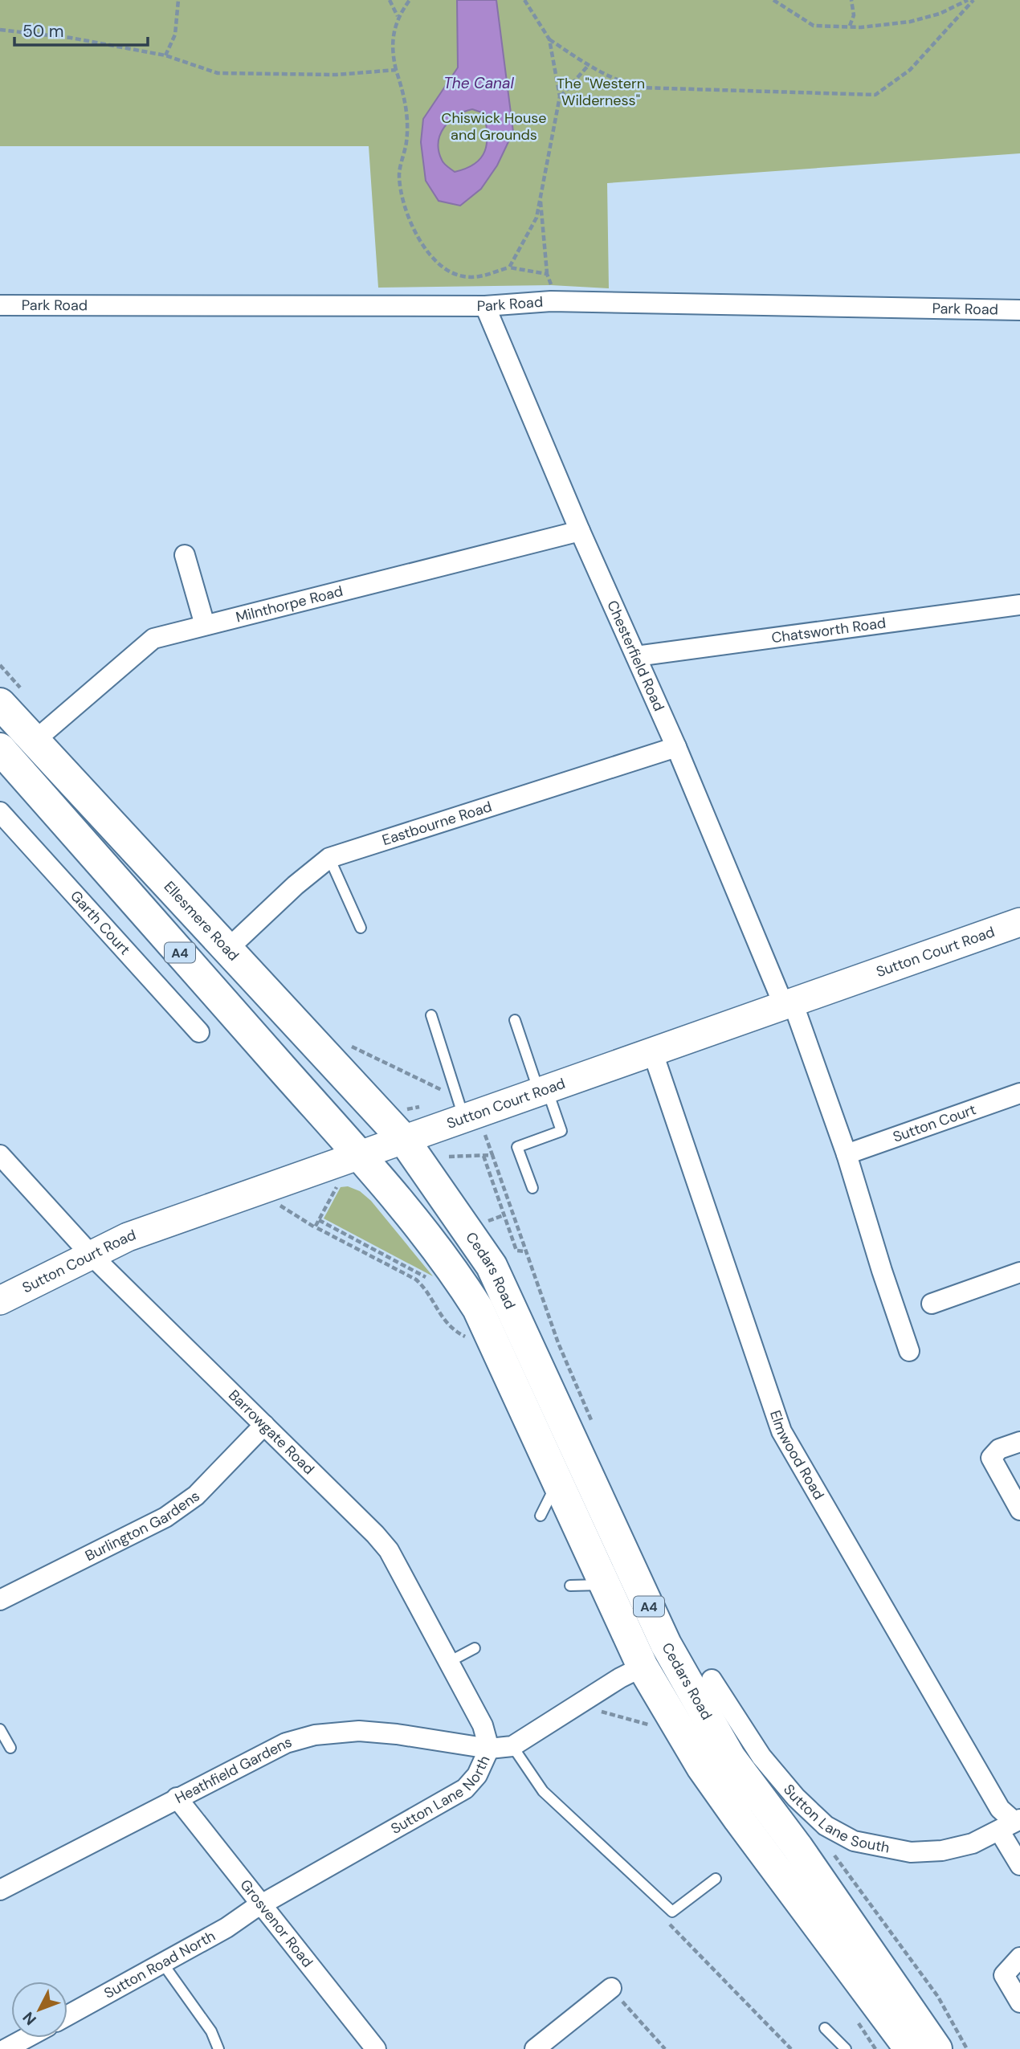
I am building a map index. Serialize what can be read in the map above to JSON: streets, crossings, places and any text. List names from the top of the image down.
{
  "streets": {
    "highway": ["Ellesmere Road", "A4", "Cedars Road"],
    "street": [
      "Park Road",
      "Milnthorpe Road",
      "Chatsworth Road",
      "Chesterfield Road",
      "Eastbourne Road",
      "Garth Court",
      "Sutton Court Road",
      "Sutton Court",
      "Barrowgate Road",
      "Elmwood Road",
      "Burlington Gardens",
      "Heathfield Gardens",
      "Sutton Lane North",
      "Sutton Lane South",
      "Grosvenor Road",
      "Sutton Road North"
    ]
  },
  "crossings": [
    ["Park Road", "Chesterfield Road"],
    ["Milnthorpe Road", "Chesterfield Road"],
    ["Milnthorpe Road", "Ellesmere Road"],
    ["Chatsworth Road", "Chesterfield Road"],
    ["Chesterfield Road", "Eastbourne Road"],
    ["Chesterfield Road", "Sutton Court Road"],
    ["Chesterfield Road", "Sutton Court"],
    ["Eastbourne Road", "Ellesmere Road"],
    ["Ellesmere Road", "Sutton Court Road"],
    ["Ellesmere Road", "Cedars Road"],
    ["Sutton Court Road", "A4"],
    ["Sutton Court Road", "Cedars Road"],
    ["Sutton Court Road", "Barrowgate Road"],
    ["Sutton Court Road", "Elmwood Road"],
    ["A4", "Cedars Road"],
    ["Cedars Road", "Sutton Lane North"],
    ["Barrowgate Road", "Burlington Gardens"],
    ["Barrowgate Road", "Heathfield Gardens"],
    ["Barrowgate Road", "Sutton Lane North"],
    ["Elmwood Road", "Sutton Lane South"],
    ["Heathfield Gardens", "Sutton Lane North"],
    ["Heathfield Gardens", "Grosvenor Road"],
    ["Sutton Lane North", "Grosvenor Road"],
    ["Sutton Lane North", "Sutton Road North"],
    ["Grosvenor Road", "Sutton Road North"]
  ],
  "water": ["The Canal"],
  "parks": ["The \"Western Wilderness\"", "Chiswick House and Grounds"],
  "scale_bar": "50 m",
  "north": "bottom left"
}
